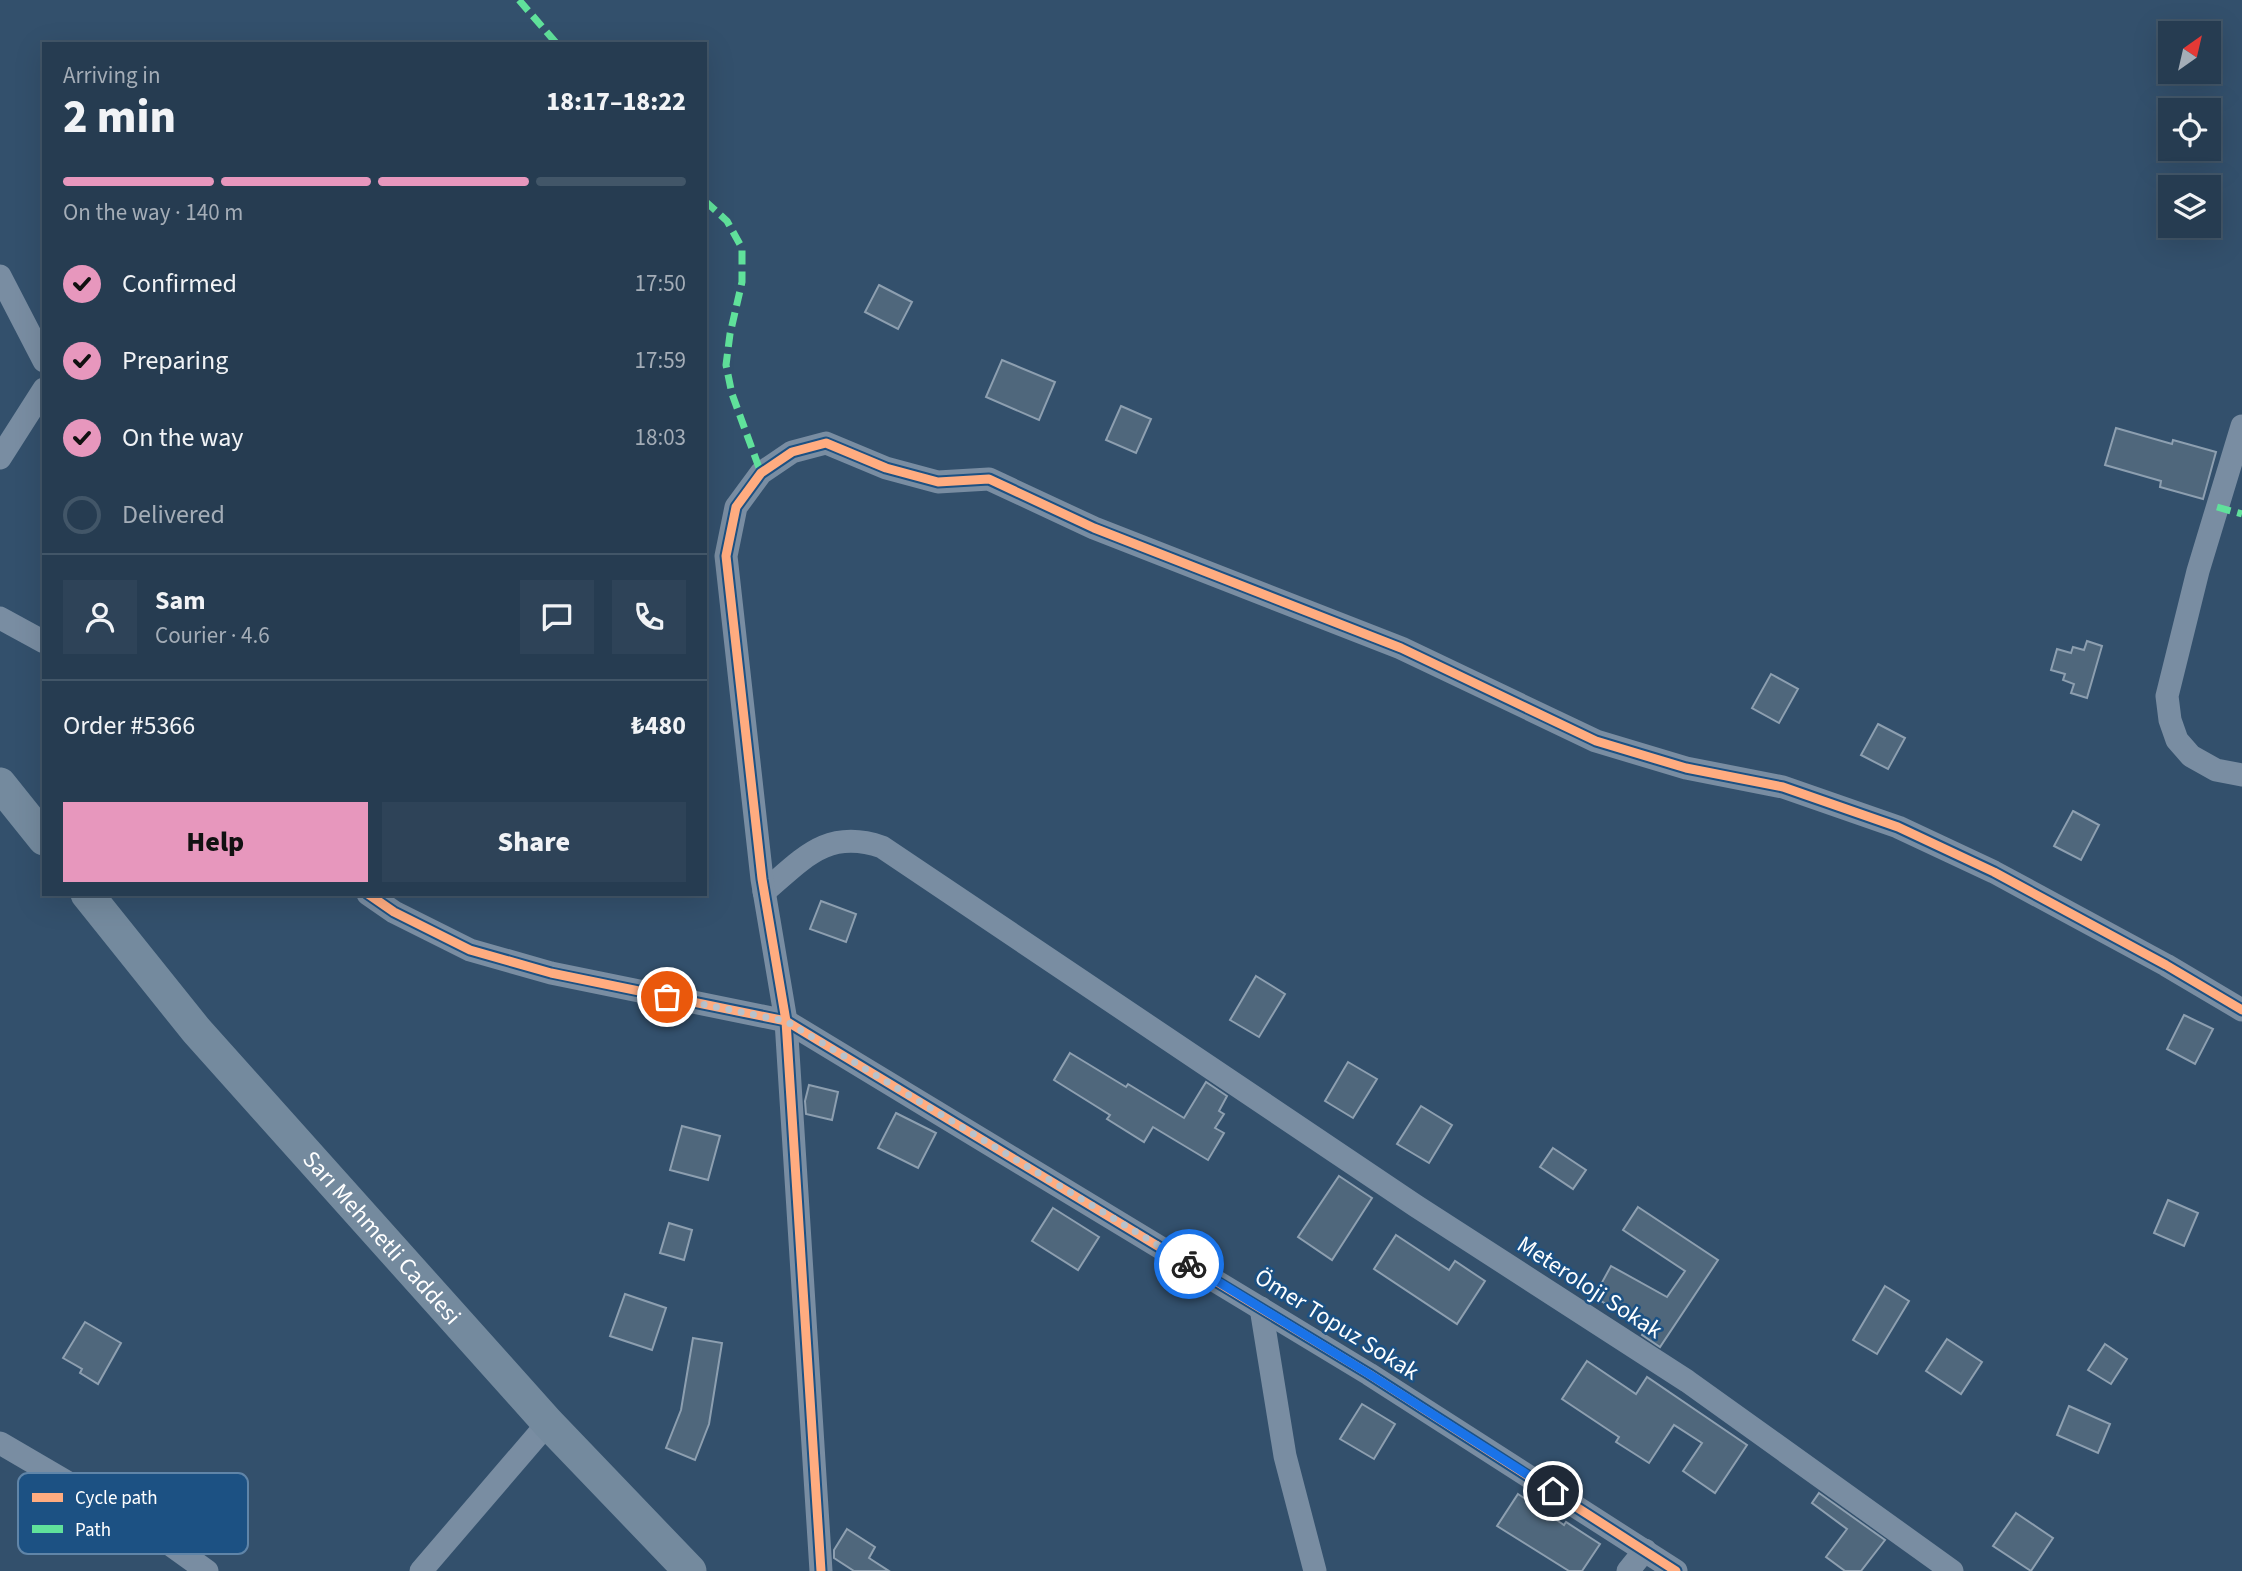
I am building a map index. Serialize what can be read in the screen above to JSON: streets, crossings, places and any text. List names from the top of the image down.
{
  "streets": {
    "street": ["Sarı Mehmetli Caddesi", "Meteroloji Sokak", "Ömer Topuz Sokak"]
  },
  "legend": ["Cycle path", "Path"],
  "north": "top right",
  "page": {
    "heading": ["2 min", "Arriving in", "18:17–18:22"],
    "panel": [
      "Sam",
      "Courier · 4.6",
      "Order #5366",
      "₺480"
    ],
    "bar": "On the way · 140 m",
    "list": [
      ["Confirmed", "17:50"],
      ["Preparing", "17:59"],
      ["On the way", "18:03"],
      "Delivered"
    ],
    "buttons": ["Help", "Share"]
  }
}
